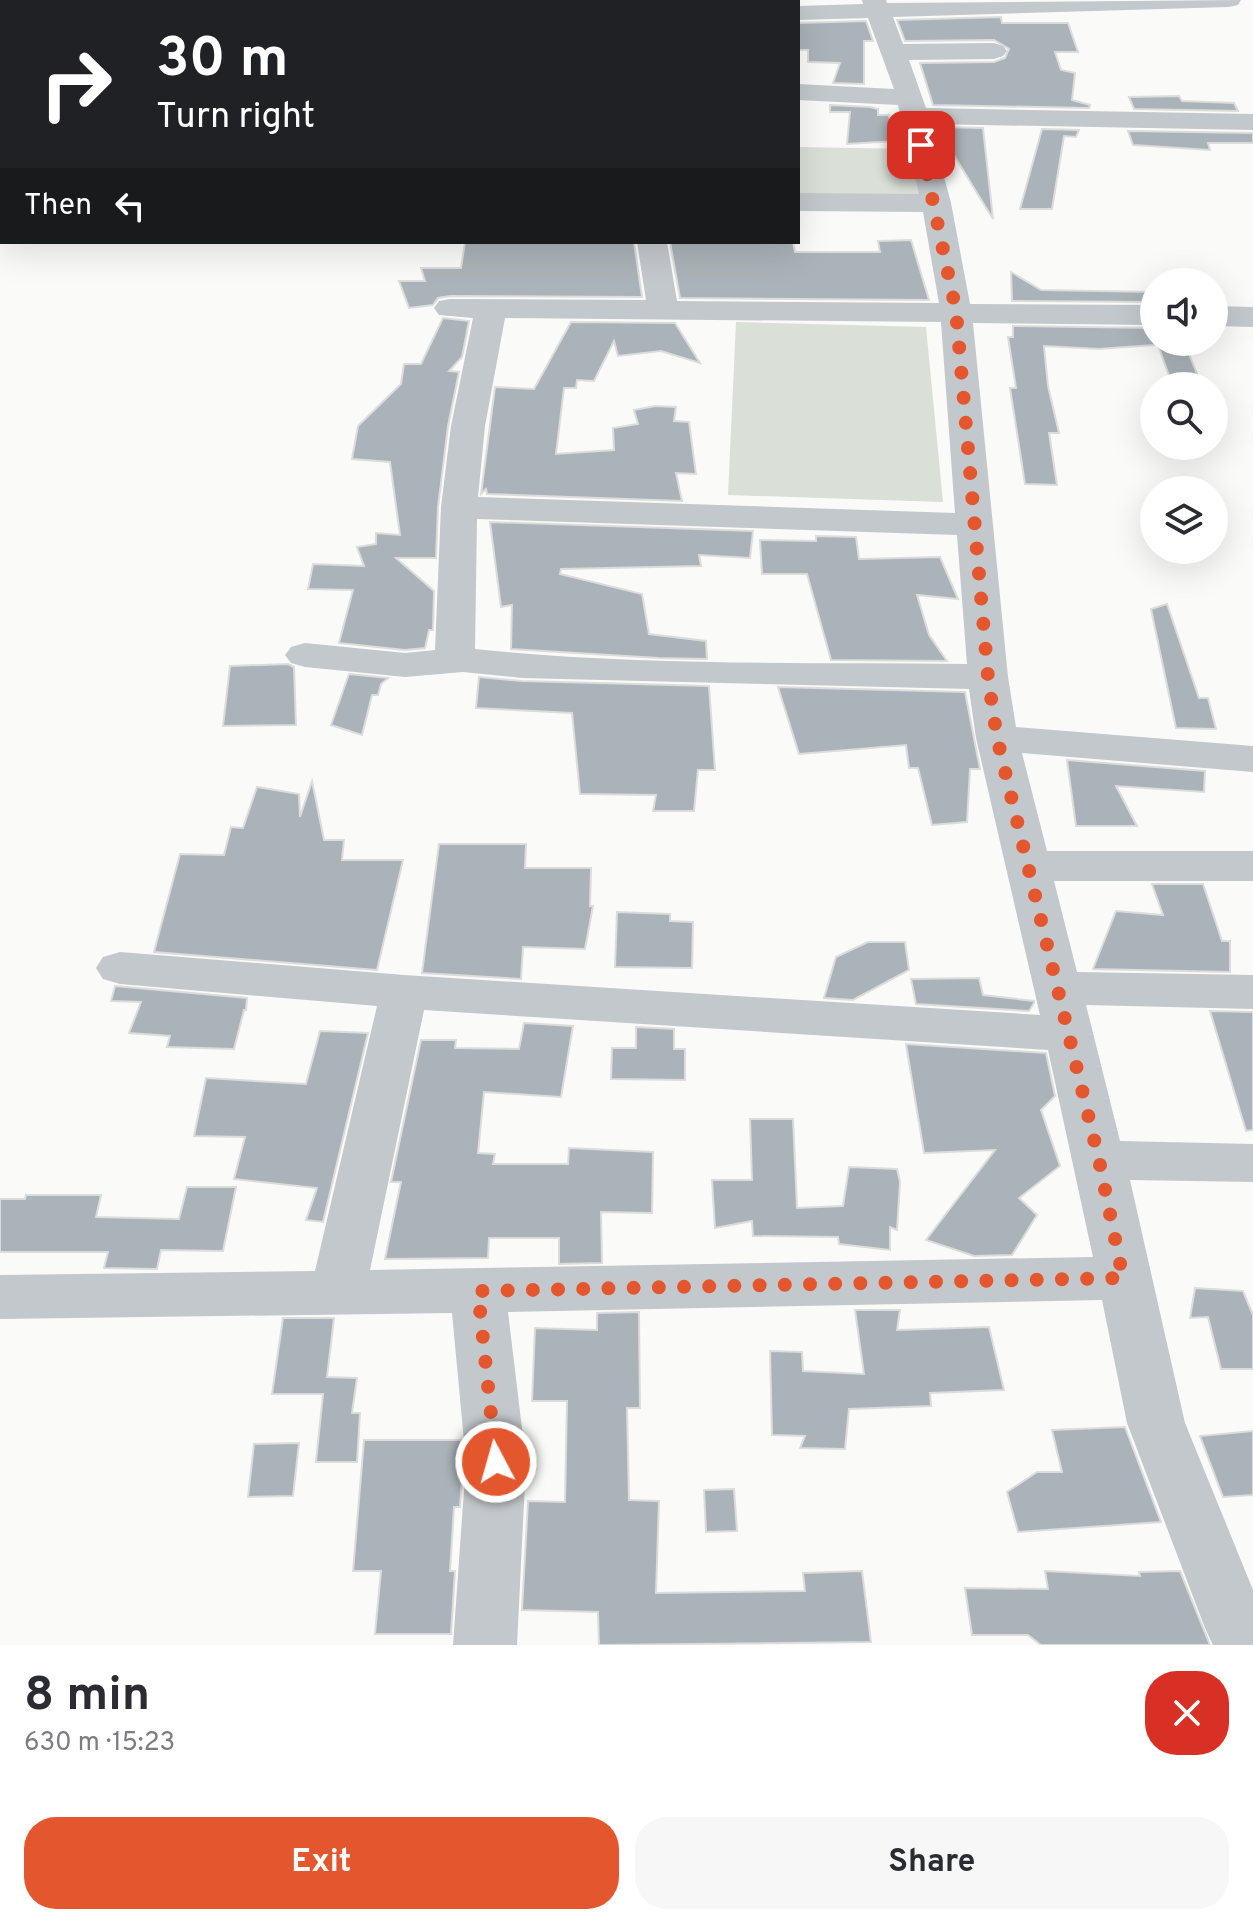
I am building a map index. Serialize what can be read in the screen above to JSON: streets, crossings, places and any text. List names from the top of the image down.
{
  "page": {
    "turn": ["30 m", "Turn right"],
    "then": "Then",
    "heading": ["8 min", "630 m · 15:23"],
    "buttons": ["Exit", "Share"]
  }
}
